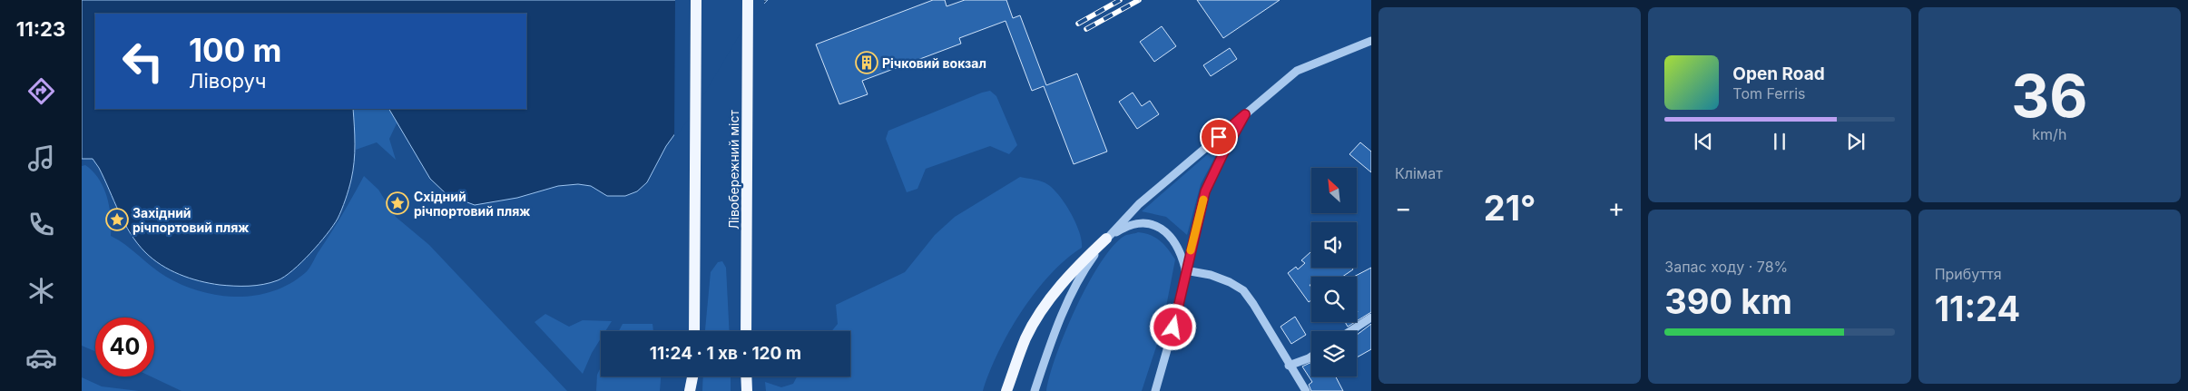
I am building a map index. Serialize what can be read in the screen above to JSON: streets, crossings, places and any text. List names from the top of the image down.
{
  "streets": {
    "main road": ["Лівобережний міст"]
  },
  "places": {
    "building": ["Річковий вокзал"],
    "place": ["Східний річпортовий пляж", "Західний річпортовий пляж"]
  },
  "north": "top left",
  "page": {
    "tabs": "11:23",
    "tile": [
      "Клімат",
      ["36", "km/h"],
      ["Запас ходу · 78%", "390 km"],
      ["Прибуття", "11:24"]
    ],
    "turn": ["100 m", "Ліворуч"],
    "song": ["Open Road", "Tom Ferris"],
    "heat": ["−", "21°", "+"],
    "limit": "40",
    "trip": "11:24 · 1 хв · 120 m"
  }
}
